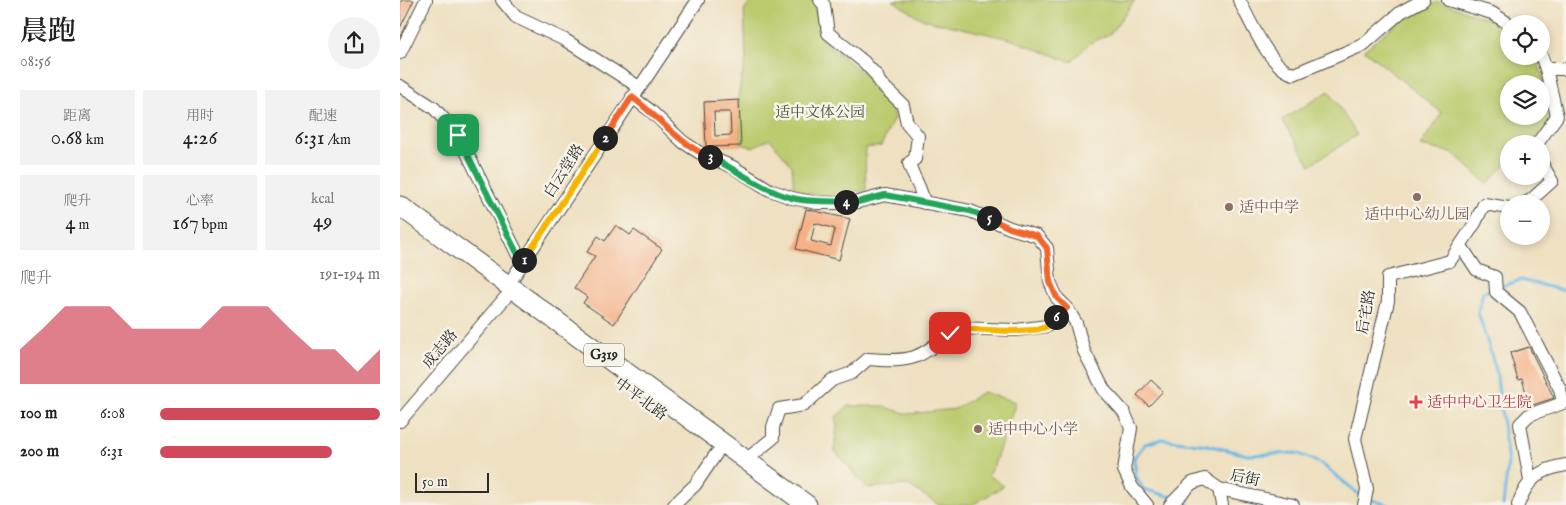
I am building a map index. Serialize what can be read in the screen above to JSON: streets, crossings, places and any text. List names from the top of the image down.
{
  "streets": {
    "highway": ["G319", "中平北路"],
    "street": [
      "白云堂路",
      "后宅路",
      "成志路",
      "后街"
    ]
  },
  "crossings": [
    ["白云堂路", "成志路"],
    ["白云堂路", "G319"],
    ["白云堂路", "中平北路"],
    ["成志路", "G319"],
    ["成志路", "中平北路"],
    ["G319", "中平北路"]
  ],
  "parks": ["适中文体公园"],
  "places": {
    "other": ["适中中心幼儿园", "适中中学", "适中中心小学"],
    "health": ["适中中心卫生院"]
  },
  "scale_bar": "50 m",
  "page": {
    "heading": ["晨跑", "08:56"],
    "map_buttons": ["+", "−"],
    "stats": [
      ["距离", "0.68 km"],
      ["用时", "4:26"],
      ["配速", "6:31 /km"],
      ["爬升", "4 m"],
      ["心率", "167 bpm"],
      ["kcal", "49"]
    ],
    "pins": [
      "2",
      "3",
      "4",
      "5",
      "1",
      "6"
    ],
    "chart": ["爬升", "191–194 m"],
    "list": [
      {
        "name": "100 m",
        "note": "6:08"
      },
      {
        "name": "200 m",
        "note": "6:31"
      }
    ],
    "scale": "50 m"
  }
}
